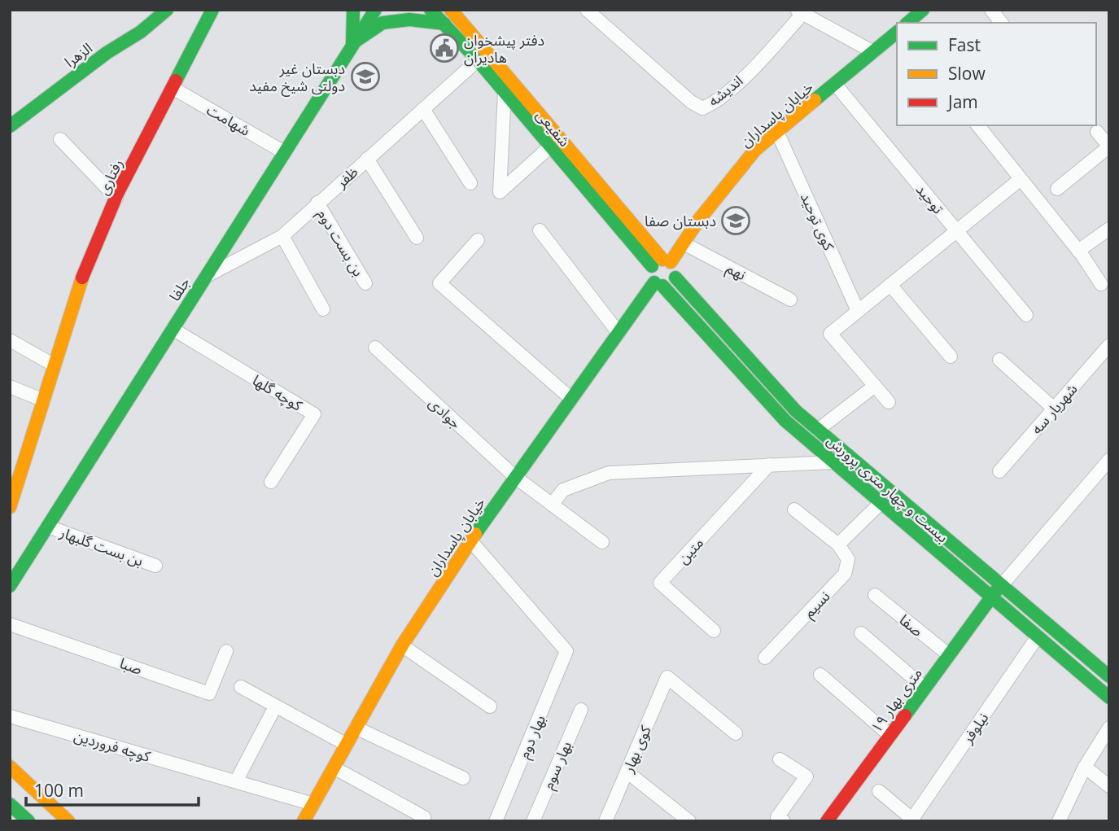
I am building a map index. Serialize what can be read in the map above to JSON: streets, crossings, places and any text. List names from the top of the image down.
{
  "streets": {
    "street": [
      "الزهرا",
      "اندیشه",
      "خیابان پاسداران",
      "شهامت",
      "شفیعی",
      "رفتاری",
      "ظفر",
      "توحید",
      "کوی توحید",
      "بن بست دوم",
      "نهم",
      "جلفا",
      "کوچه گلها",
      "شهریار سه",
      "جوادی",
      "بیست و چهار متری پرورش",
      "بن بست گلبهار",
      "متین",
      "نسیم",
      "صفا",
      "صبا",
      "۱۹ متری بهار",
      "نیلوفر",
      "بهار دوم",
      "کوچه فروردین",
      "کوی بهار",
      "بهار سوم"
    ]
  },
  "crossings": [
    ["خیابان پاسداران", "شفیعی"],
    ["خیابان پاسداران", "توحید"],
    ["خیابان پاسداران", "کوی توحید"],
    ["خیابان پاسداران", "نهم"],
    ["خیابان پاسداران", "جوادی"],
    ["خیابان پاسداران", "بیست و چهار متری پرورش"],
    ["خیابان پاسداران", "بهار دوم"],
    ["خیابان پاسداران", "کوچه فروردین"],
    ["شهامت", "رفتاری"],
    ["شهامت", "جلفا"],
    ["شفیعی", "ظفر"],
    ["شفیعی", "بیست و چهار متری پرورش"],
    ["ظفر", "بن بست دوم"],
    ["ظفر", "جلفا"],
    ["جلفا", "کوچه گلها"],
    ["جلفا", "بن بست گلبهار"],
    ["بیست و چهار متری پرورش", "۱۹ متری بهار"],
    ["بیست و چهار متری پرورش", "نیلوفر"],
    ["صفا", "۱۹ متری بهار"]
  ],
  "places": {
    "public building": ["دفتر پیشخوان هادیران"],
    "school or university": ["دبستان غیر دولتی شیخ مفید", "دبستان صفا"]
  },
  "legend": ["Fast", "Slow", "Jam"],
  "scale_bar": "100 m"
}
